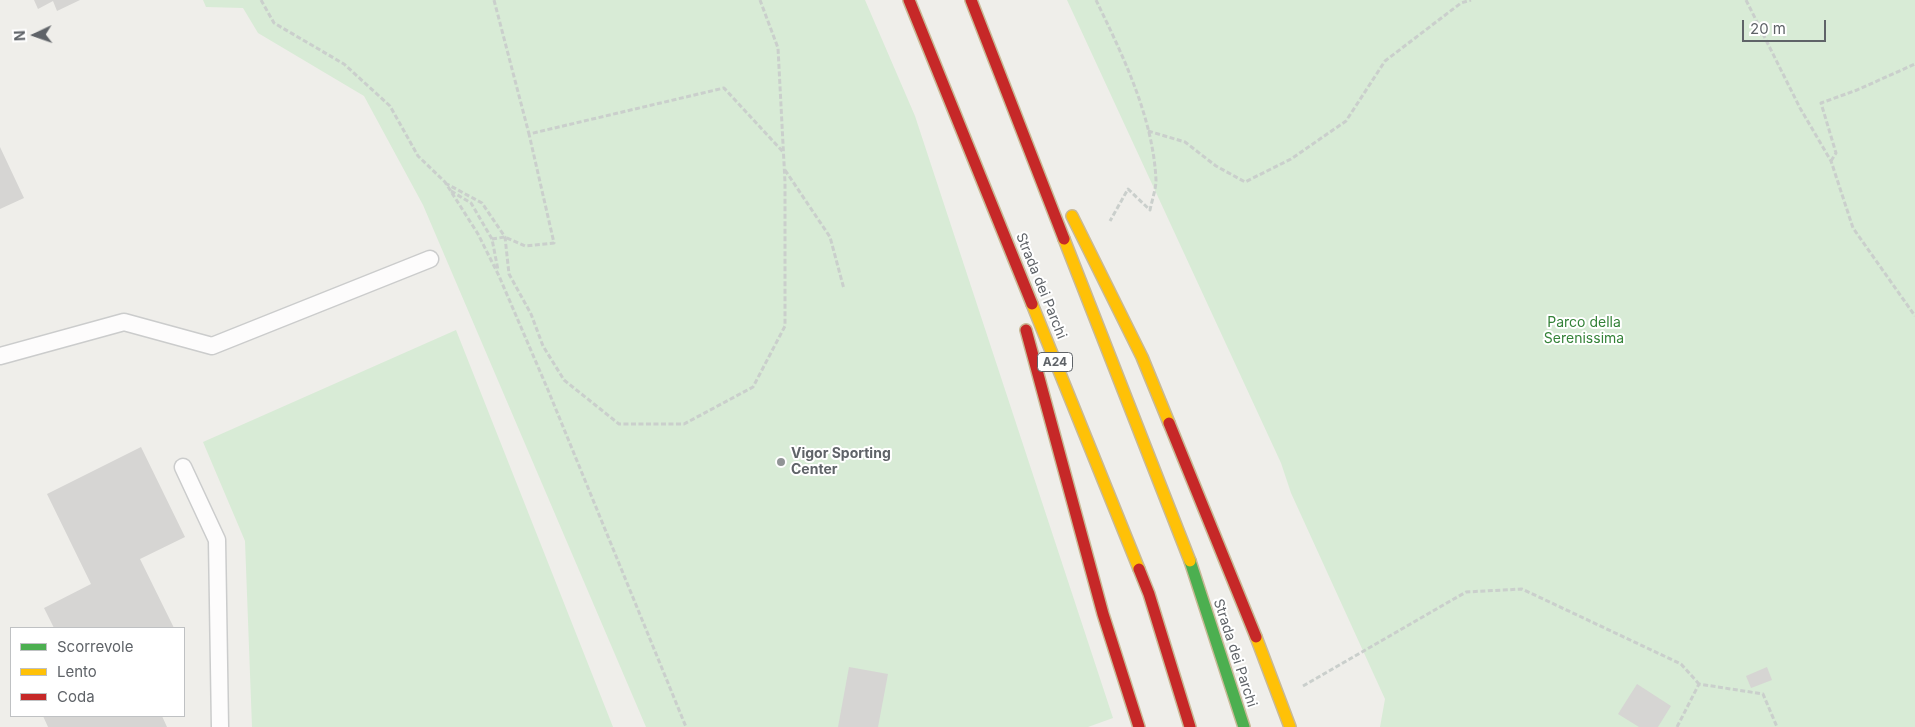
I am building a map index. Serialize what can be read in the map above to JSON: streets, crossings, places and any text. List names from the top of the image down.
{
  "streets": {
    "highway": ["Strada dei Parchi", "A24"]
  },
  "parks": ["Parco della Serenissima"],
  "places": ["Vigor Sporting Center"],
  "legend": ["Scorrevole", "Lento", "Coda"],
  "scale_bar": "20 m",
  "north": "left"
}
